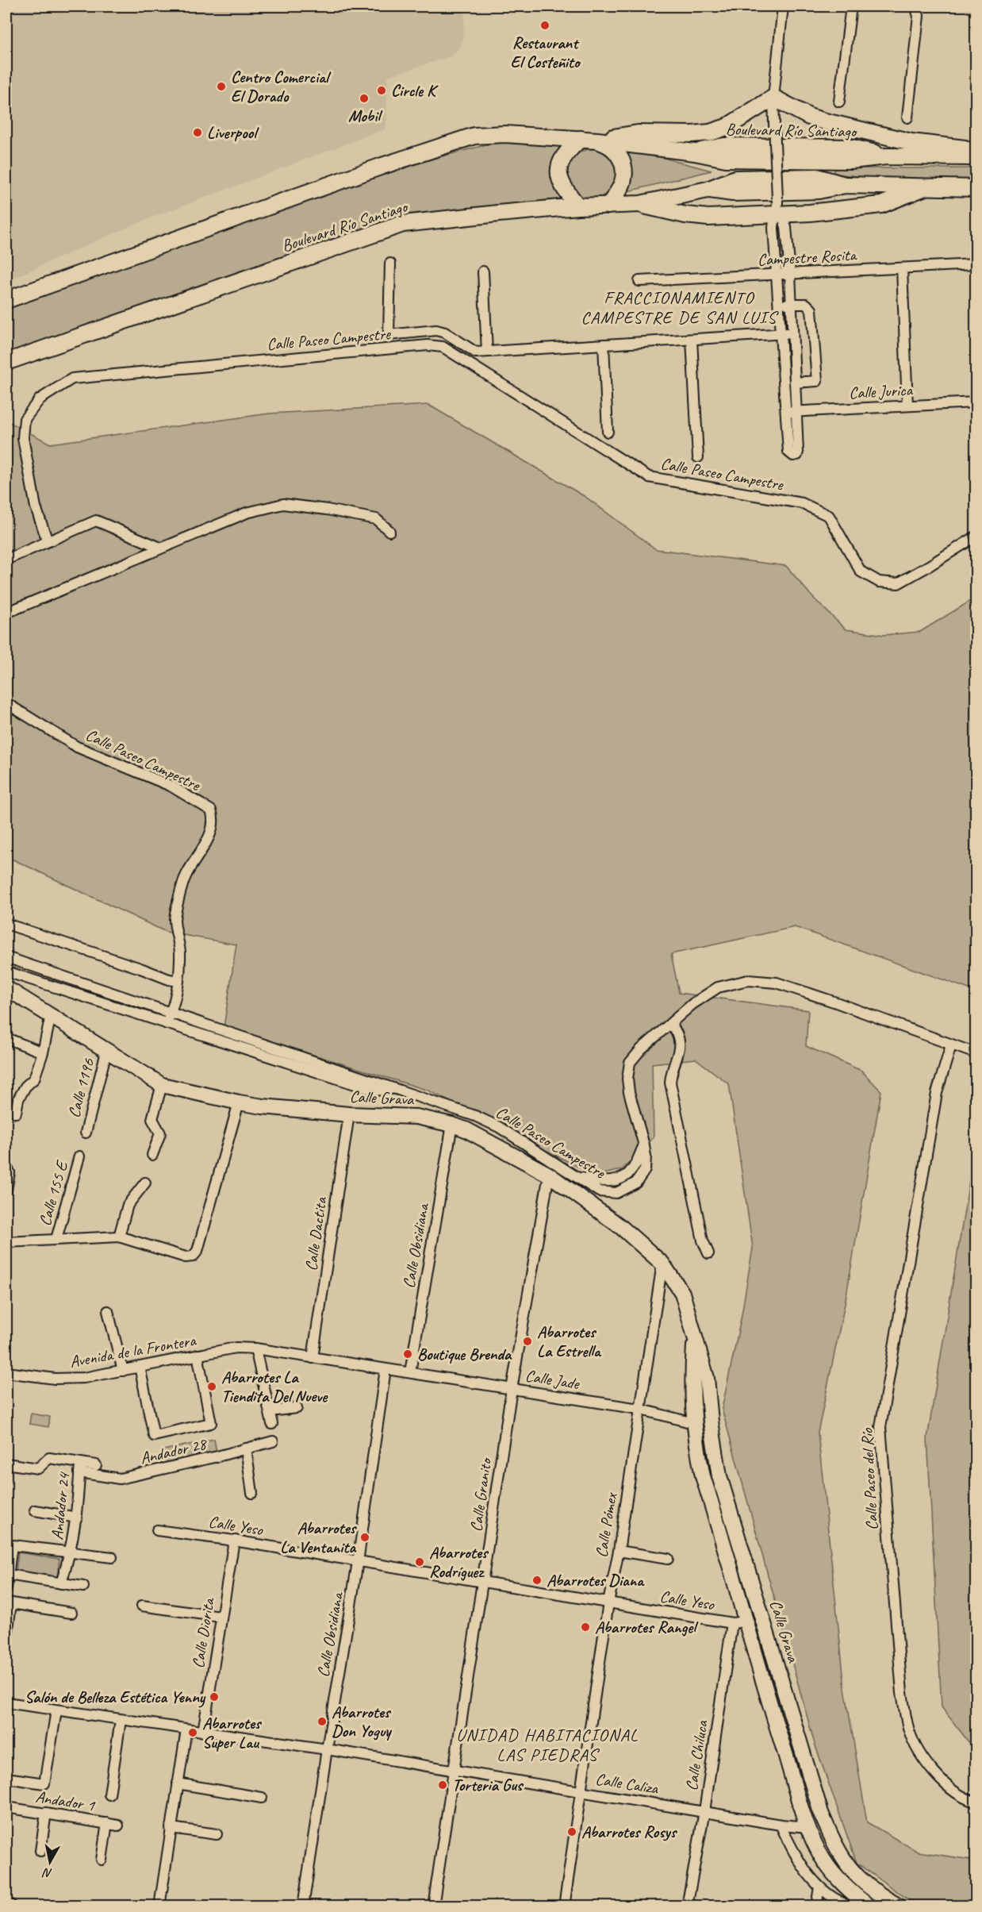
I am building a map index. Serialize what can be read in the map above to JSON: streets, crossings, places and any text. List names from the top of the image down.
{
  "streets": {
    "main road": ["Boulevard Río Santiago", "Calle Grava"],
    "street": [
      "Campestre Rosita",
      "Calle Paseo Campestre",
      "Calle Jurica",
      "Calle 1196",
      "Calle 155 E",
      "Calle Dactita",
      "Calle Obsidiana",
      "Avenida de la Frontera",
      "Calle Jade",
      "Andador 28",
      "Calle Paseo del Río",
      "Calle Granito",
      "Andador 24",
      "Calle Yeso",
      "Calle Pómex",
      "Calle Diorita",
      "Calle Chiluca",
      "Calle Caliza",
      "Andador 1"
    ]
  },
  "crossings": [
    ["Calle Paseo Campestre", "Calle Paseo del Río"],
    ["Calle 1196", "Calle Grava"],
    ["Calle Grava", "Calle Dactita"],
    ["Calle Grava", "Calle Obsidiana"],
    ["Calle Grava", "Calle Jade"],
    ["Calle Grava", "Calle Granito"],
    ["Calle Grava", "Calle Yeso"],
    ["Calle Grava", "Calle Pómex"],
    ["Calle Grava", "Calle Chiluca"],
    ["Calle Grava", "Calle Caliza"],
    ["Calle Dactita", "Calle Jade"],
    ["Calle Obsidiana", "Calle Jade"],
    ["Calle Obsidiana", "Calle Yeso"],
    ["Calle Obsidiana", "Calle Caliza"],
    ["Avenida de la Frontera", "Calle Jade"],
    ["Calle Jade", "Calle Granito"],
    ["Calle Jade", "Calle Pómex"],
    ["Andador 28", "Andador 24"],
    ["Calle Granito", "Calle Yeso"],
    ["Calle Granito", "Calle Caliza"],
    ["Calle Yeso", "Calle Pómex"],
    ["Calle Yeso", "Calle Diorita"],
    ["Calle Yeso", "Calle Chiluca"],
    ["Calle Pómex", "Calle Caliza"],
    ["Calle Diorita", "Calle Caliza"],
    ["Calle Chiluca", "Calle Caliza"]
  ],
  "districts": ["FRACCIONAMIENTO CAMPESTRE DE SAN LUIS", "UNIDAD HABITACIONAL LAS PIEDRAS"],
  "places": [
    "Restaurant El Costeñito",
    "Centro Comercial El Dorado",
    "Circle K",
    "Mobil",
    "Liverpool",
    "Abarrotes La Estrella",
    "Boutique Brenda",
    "Abarrotes La Tiendita Del Nueve",
    "Abarrotes La Ventanita",
    "Abarrotes Rodríguez",
    "Abarrotes Diana",
    "Abarrotes Rangel",
    "Salón de Belleza Estética Yenny",
    "Abarrotes Don Yoguy",
    "Abarrotes Super Lau",
    "Torteria Gus",
    "Abarrotes Rosys"
  ],
  "north": "bottom"
}
